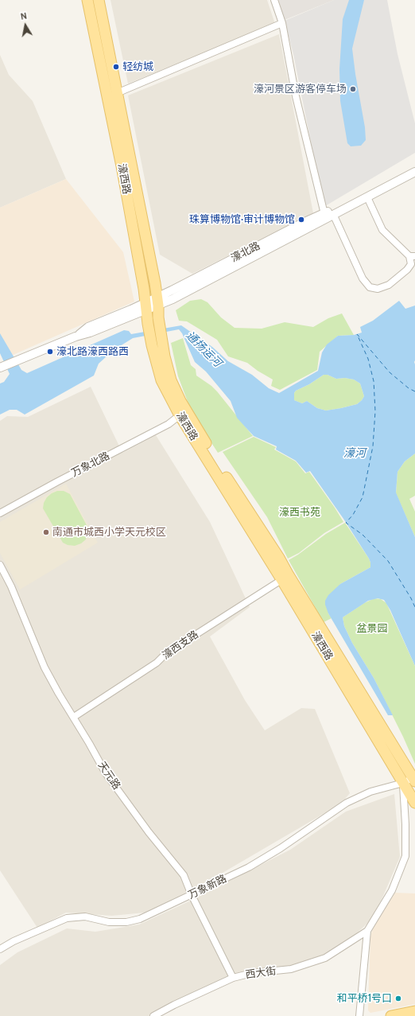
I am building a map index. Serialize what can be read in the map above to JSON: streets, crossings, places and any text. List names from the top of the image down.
{
  "streets": {
    "main road": ["濠西路"],
    "street": [
      "濠北路",
      "万象北路",
      "濠西支路",
      "天元路",
      "万象新路",
      "西大街"
    ]
  },
  "crossings": [
    ["濠西路", "濠北路"],
    ["濠西路", "万象北路"],
    ["濠西路", "濠西支路"],
    ["濠西路", "万象新路"],
    ["濠西支路", "天元路"],
    ["天元路", "万象新路"],
    ["天元路", "西大街"]
  ],
  "water": ["通扬运河", "濠河"],
  "parks": ["濠西书苑", "盆景园"],
  "places": [
    "轻纺城",
    "濠河景区游客停车场",
    "珠算博物馆·审计博物馆",
    "濠北路濠西路西",
    "南通市城西小学天元校区",
    "和平桥1号口"
  ],
  "north": "top"
}
